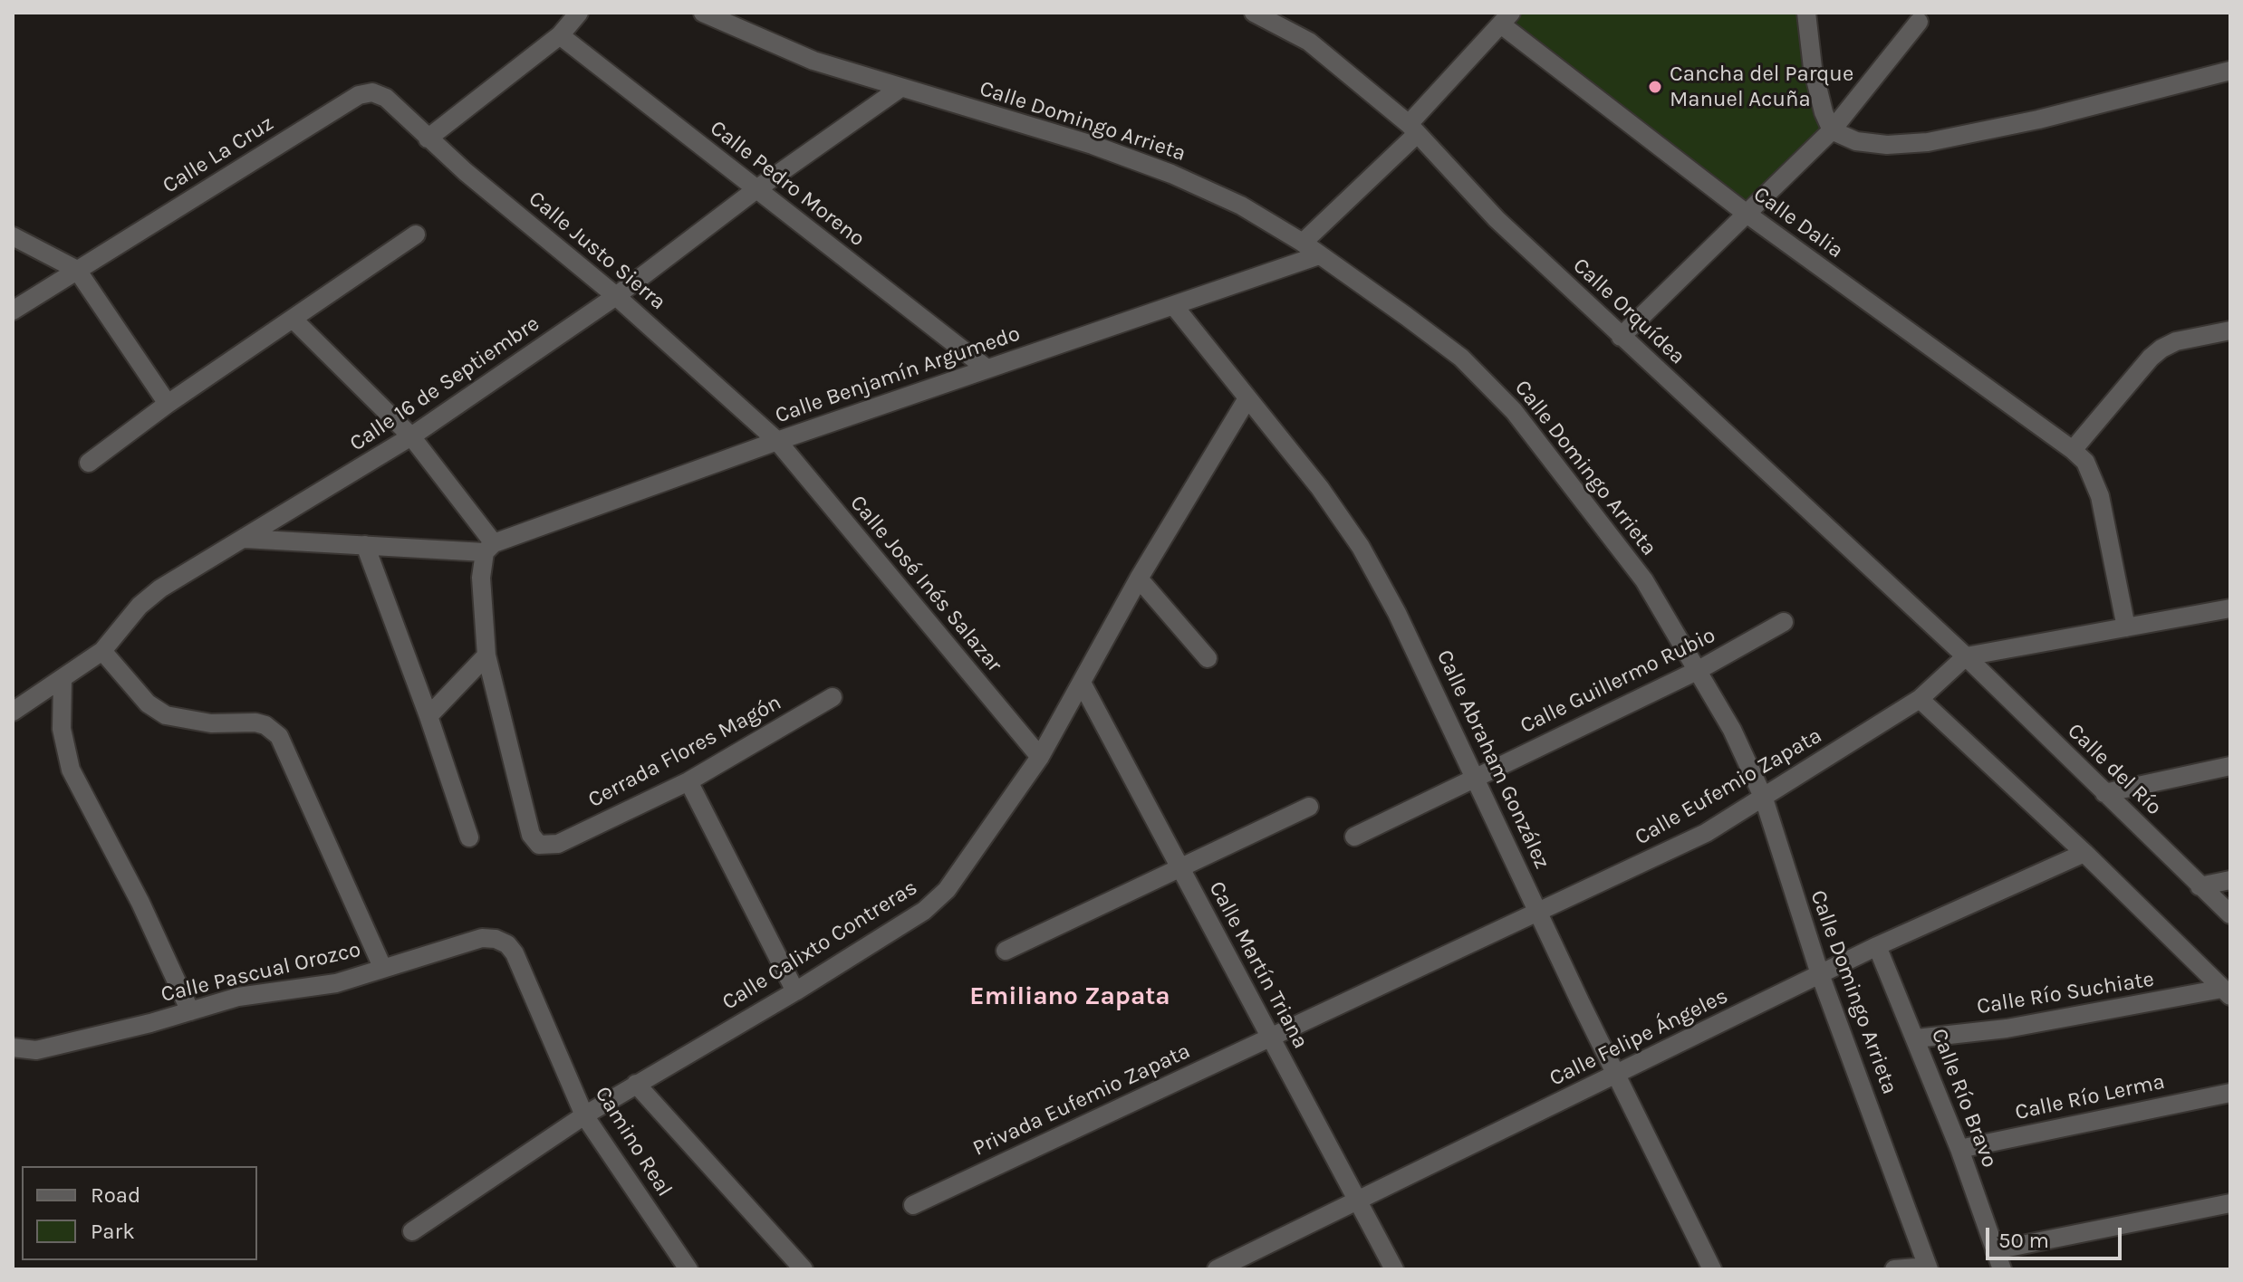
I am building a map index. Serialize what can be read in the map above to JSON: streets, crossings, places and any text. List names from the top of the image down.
{
  "streets": {
    "street": [
      "Calle Domingo Arrieta",
      "Calle La Cruz",
      "Calle Pedro Moreno",
      "Calle Dalia",
      "Calle Justo Sierra",
      "Calle Orquídea",
      "Calle Benjamín Argumedo",
      "Calle 16 de Septiembre",
      "Calle José Inés Salazar",
      "Calle Guillermo Rubio",
      "Cerrada Flores Magón",
      "Calle Abraham González",
      "Calle del Río",
      "Calle Eufemio Zapata",
      "Calle Calixto Contreras",
      "Calle Martín Triana",
      "Calle Pascual Orozco",
      "Calle Río Suchiate",
      "Calle Felipe Ángeles",
      "Calle Río Lerma",
      "Calle Río Bravo",
      "Privada Eufemio Zapata",
      "Camino Real"
    ]
  },
  "crossings": [
    ["Calle Domingo Arrieta", "Calle Benjamín Argumedo"],
    ["Calle Domingo Arrieta", "Calle 16 de Septiembre"],
    ["Calle Domingo Arrieta", "Calle Guillermo Rubio"],
    ["Calle Domingo Arrieta", "Calle Eufemio Zapata"],
    ["Calle Domingo Arrieta", "Calle Felipe Ángeles"],
    ["Calle La Cruz", "Calle Justo Sierra"],
    ["Calle Pedro Moreno", "Calle Benjamín Argumedo"],
    ["Calle Pedro Moreno", "Calle 16 de Septiembre"],
    ["Calle Justo Sierra", "Calle Benjamín Argumedo"],
    ["Calle Justo Sierra", "Calle 16 de Septiembre"],
    ["Calle Justo Sierra", "Calle José Inés Salazar"],
    ["Calle Orquídea", "Calle del Río"],
    ["Calle Orquídea", "Calle Eufemio Zapata"],
    ["Calle Benjamín Argumedo", "Calle José Inés Salazar"],
    ["Calle Benjamín Argumedo", "Calle Abraham González"],
    ["Calle José Inés Salazar", "Calle Calixto Contreras"],
    ["Calle Guillermo Rubio", "Calle Abraham González"],
    ["Calle Abraham González", "Calle Eufemio Zapata"],
    ["Calle Abraham González", "Calle Calixto Contreras"],
    ["Calle Abraham González", "Calle Felipe Ángeles"],
    ["Calle del Río", "Calle Eufemio Zapata"],
    ["Calle Eufemio Zapata", "Calle Martín Triana"],
    ["Calle Eufemio Zapata", "Privada Eufemio Zapata"],
    ["Calle Calixto Contreras", "Calle Martín Triana"],
    ["Calle Calixto Contreras", "Camino Real"],
    ["Calle Martín Triana", "Calle Felipe Ángeles"],
    ["Calle Martín Triana", "Privada Eufemio Zapata"],
    ["Calle Pascual Orozco", "Camino Real"],
    ["Calle Río Suchiate", "Calle Río Bravo"],
    ["Calle Felipe Ángeles", "Calle Río Bravo"],
    ["Calle Río Lerma", "Calle Río Bravo"]
  ],
  "districts": ["Emiliano Zapata"],
  "places": ["Cancha del Parque Manuel Acuña"],
  "legend": ["Road", "Park"],
  "scale_bar": "50 m"
}
